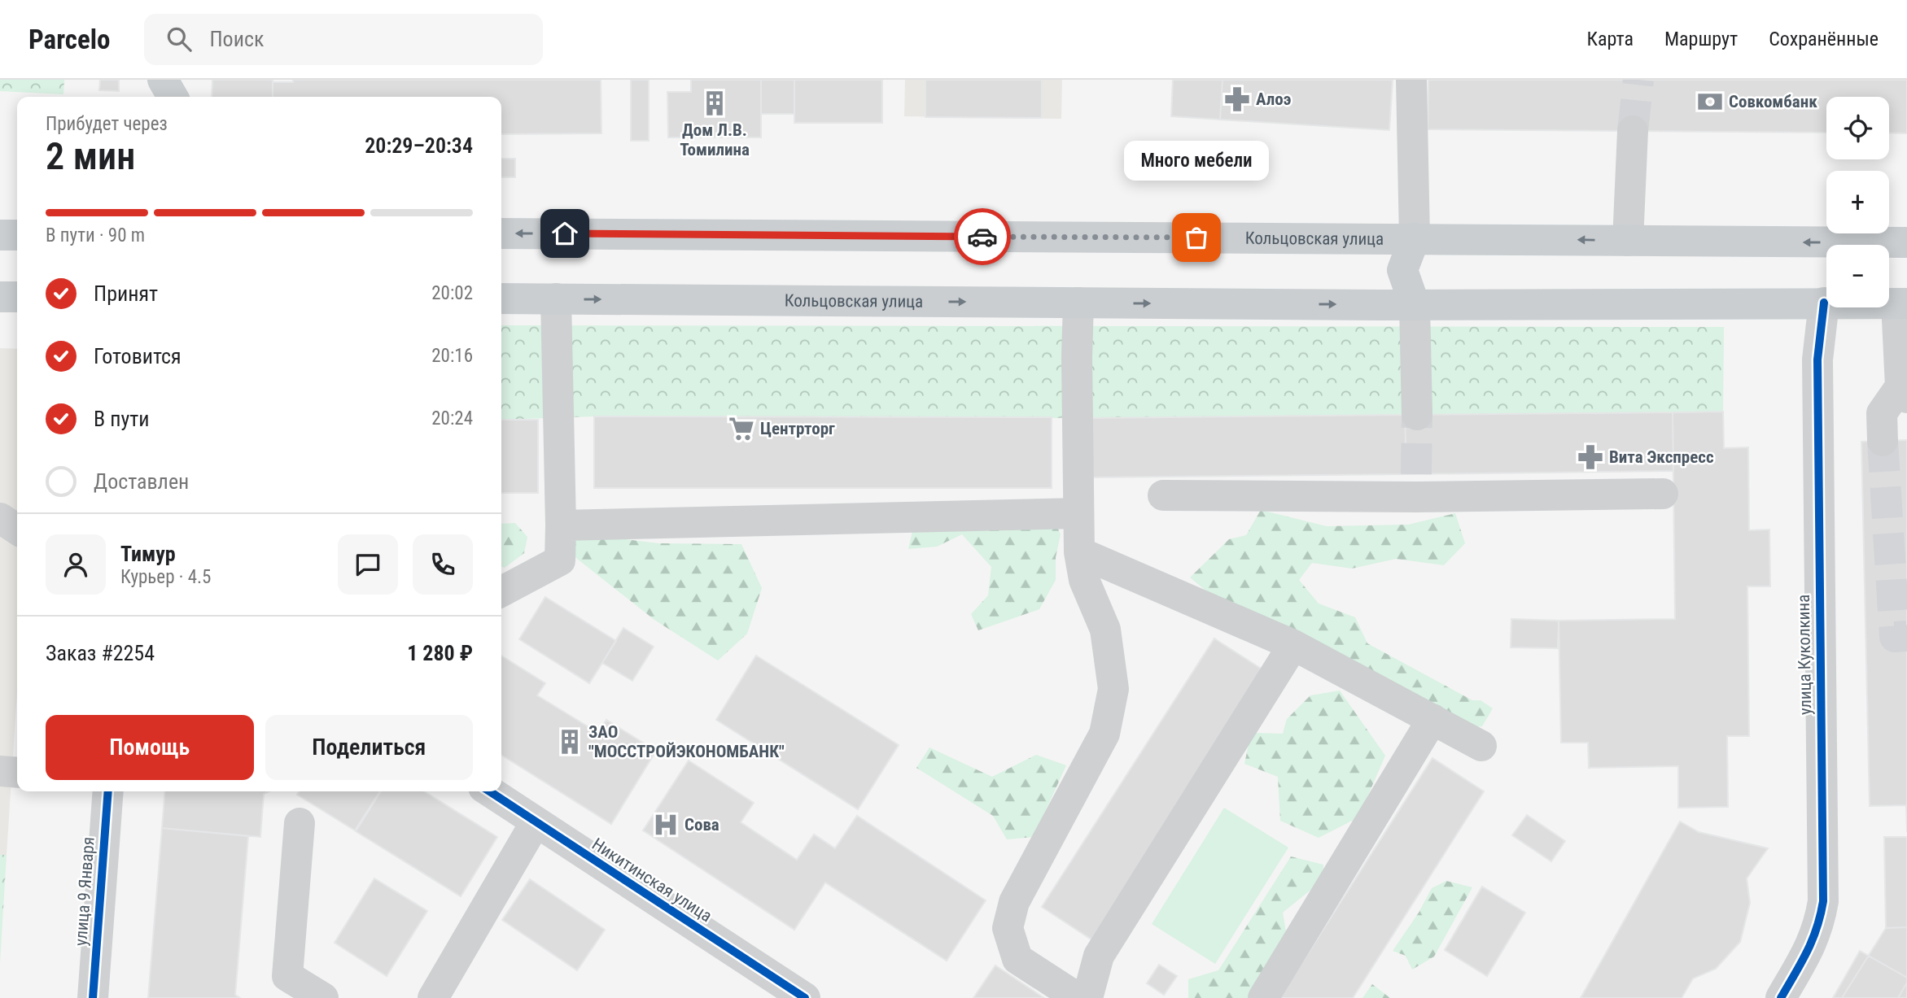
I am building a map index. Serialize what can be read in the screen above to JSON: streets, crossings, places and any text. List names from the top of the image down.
{
  "streets": {
    "main road": ["Кольцовская улица"],
    "street": ["улица Куколкина", "Никитинская улица", "улица 9 Января"]
  },
  "crossings": [
    ["Кольцовская улица", "улица Куколкина"]
  ],
  "places": {
    "pharmacy": ["Алоэ", "Вита Экспресс"],
    "bank": ["Совкомбанк"],
    "building": ["Дом Л.В. Томилина", "ЗАО \"МОССТРОЙЭКОНОМБАНК\""],
    "other": ["Много мебели"],
    "supermarket": ["Центрторг"],
    "hospital": ["Сова"]
  },
  "page": {
    "header": "Parcelo",
    "search": "Поиск",
    "nav": ["Карта", "Маршрут", "Сохранённые"],
    "map_buttons": ["+", "−"],
    "heading": ["2 мин", "Прибудет через", "20:29–20:34"],
    "panel": [
      "Тимур",
      "Курьер · 4.5",
      "Заказ #2254",
      "1 280 ₽"
    ],
    "bubble": "Много мебели",
    "bar": "В пути · 90 m",
    "list": [
      ["Принят", "20:02"],
      ["Готовится", "20:16"],
      ["В пути", "20:24"],
      "Доставлен"
    ],
    "buttons": ["Помощь", "Поделиться"]
  }
}
